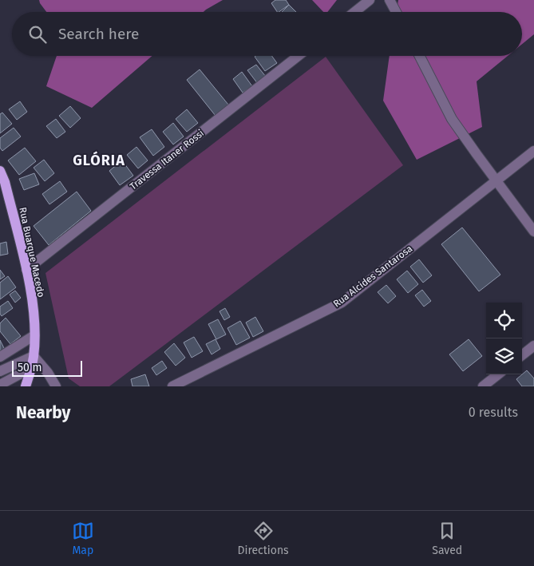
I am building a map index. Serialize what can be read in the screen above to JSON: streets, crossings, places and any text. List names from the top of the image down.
{
  "streets": {
    "main road": ["Rua Buarque Macedo"],
    "street": ["Travessa Itaner Rossi", "Rua Alcides Santarosa"]
  },
  "crossings": [
    ["Travessa Itaner Rossi", "Rua Buarque Macedo"]
  ],
  "districts": ["GLÓRIA"],
  "scale_bar": "50 m",
  "page": {
    "search": "Search here",
    "scale": "50 m",
    "heading": ["Nearby", "0 results"],
    "nav": ["Map", "Directions", "Saved"]
  }
}
